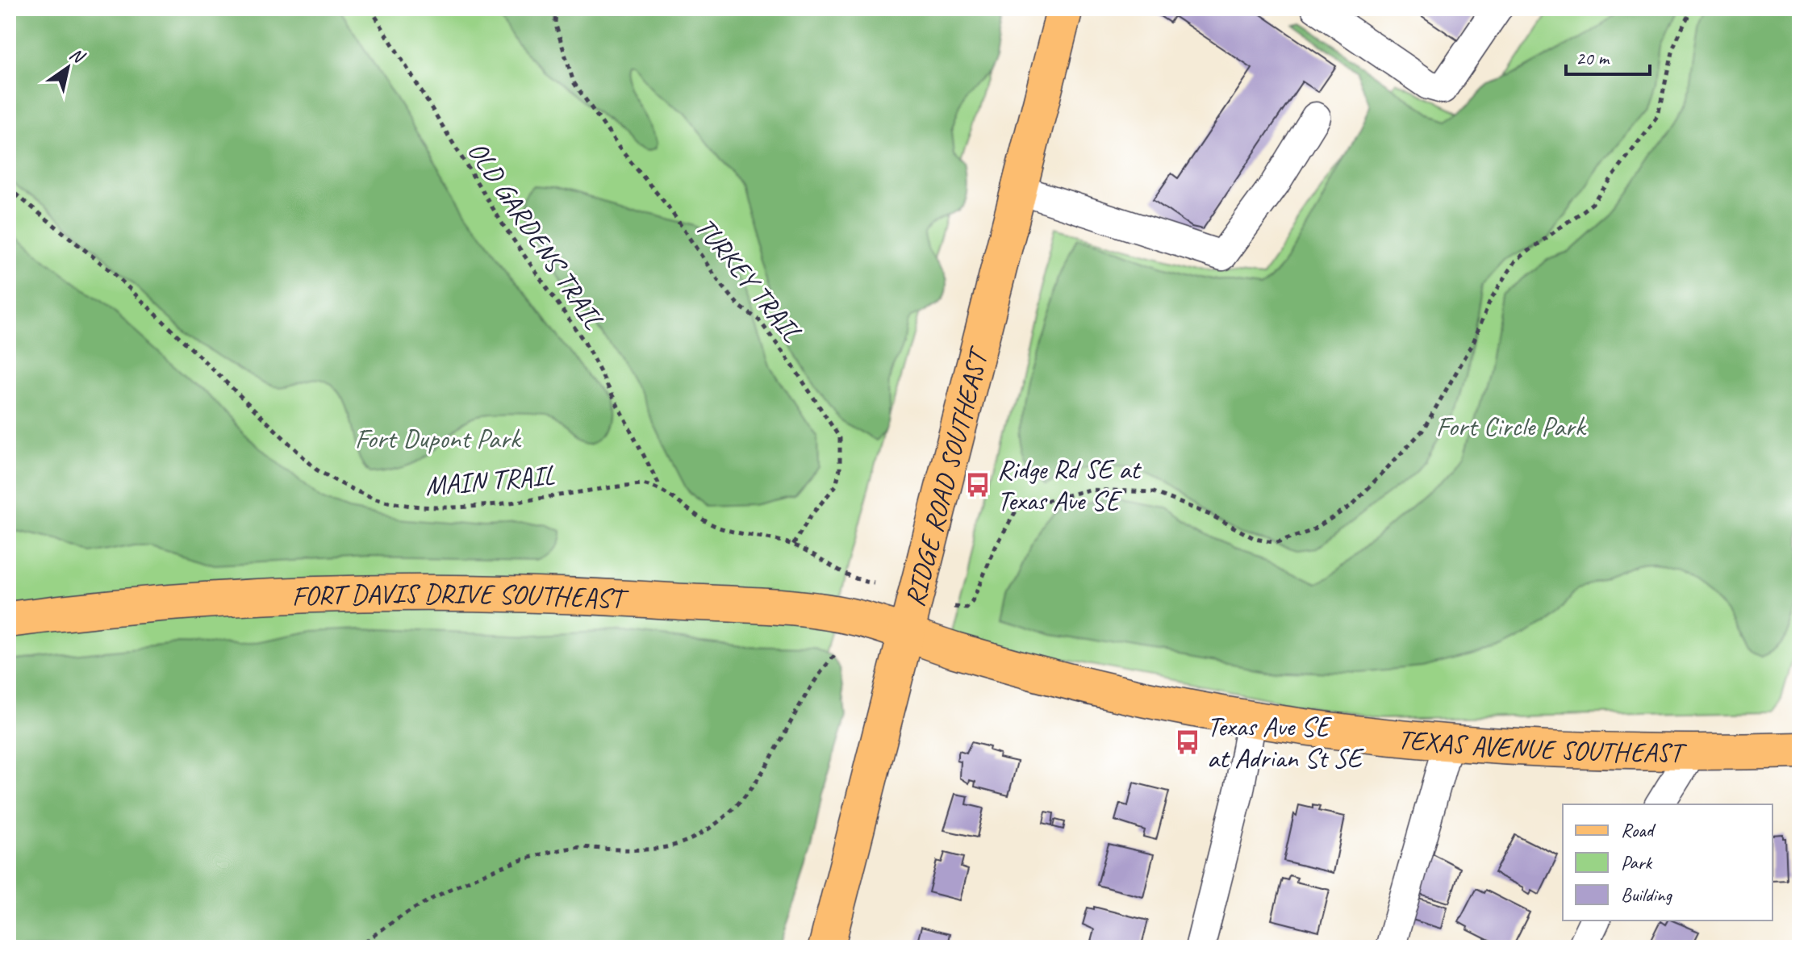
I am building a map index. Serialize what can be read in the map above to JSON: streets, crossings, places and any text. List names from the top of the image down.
{
  "streets": {
    "main road": ["RIDGE ROAD SOUTHEAST", "FORT DAVIS DRIVE SOUTHEAST", "TEXAS AVENUE SOUTHEAST"],
    "path": ["OLD GARDENS TRAIL", "TURKEY TRAIL", "MAIN TRAIL"]
  },
  "crossings": [
    ["OLD GARDENS TRAIL", "MAIN TRAIL"],
    ["RIDGE ROAD SOUTHEAST", "FORT DAVIS DRIVE SOUTHEAST"],
    ["RIDGE ROAD SOUTHEAST", "TEXAS AVENUE SOUTHEAST"],
    ["FORT DAVIS DRIVE SOUTHEAST", "TEXAS AVENUE SOUTHEAST"]
  ],
  "parks": ["Fort Circle Park", "Fort Dupont Park"],
  "places": {
    "bus stop": ["Ridge Rd SE at Texas Ave SE", "Texas Ave SE at Adrian St SE"]
  },
  "legend": ["Road", "Park", "Building"],
  "scale_bar": "20 m",
  "north": "top right"
}
